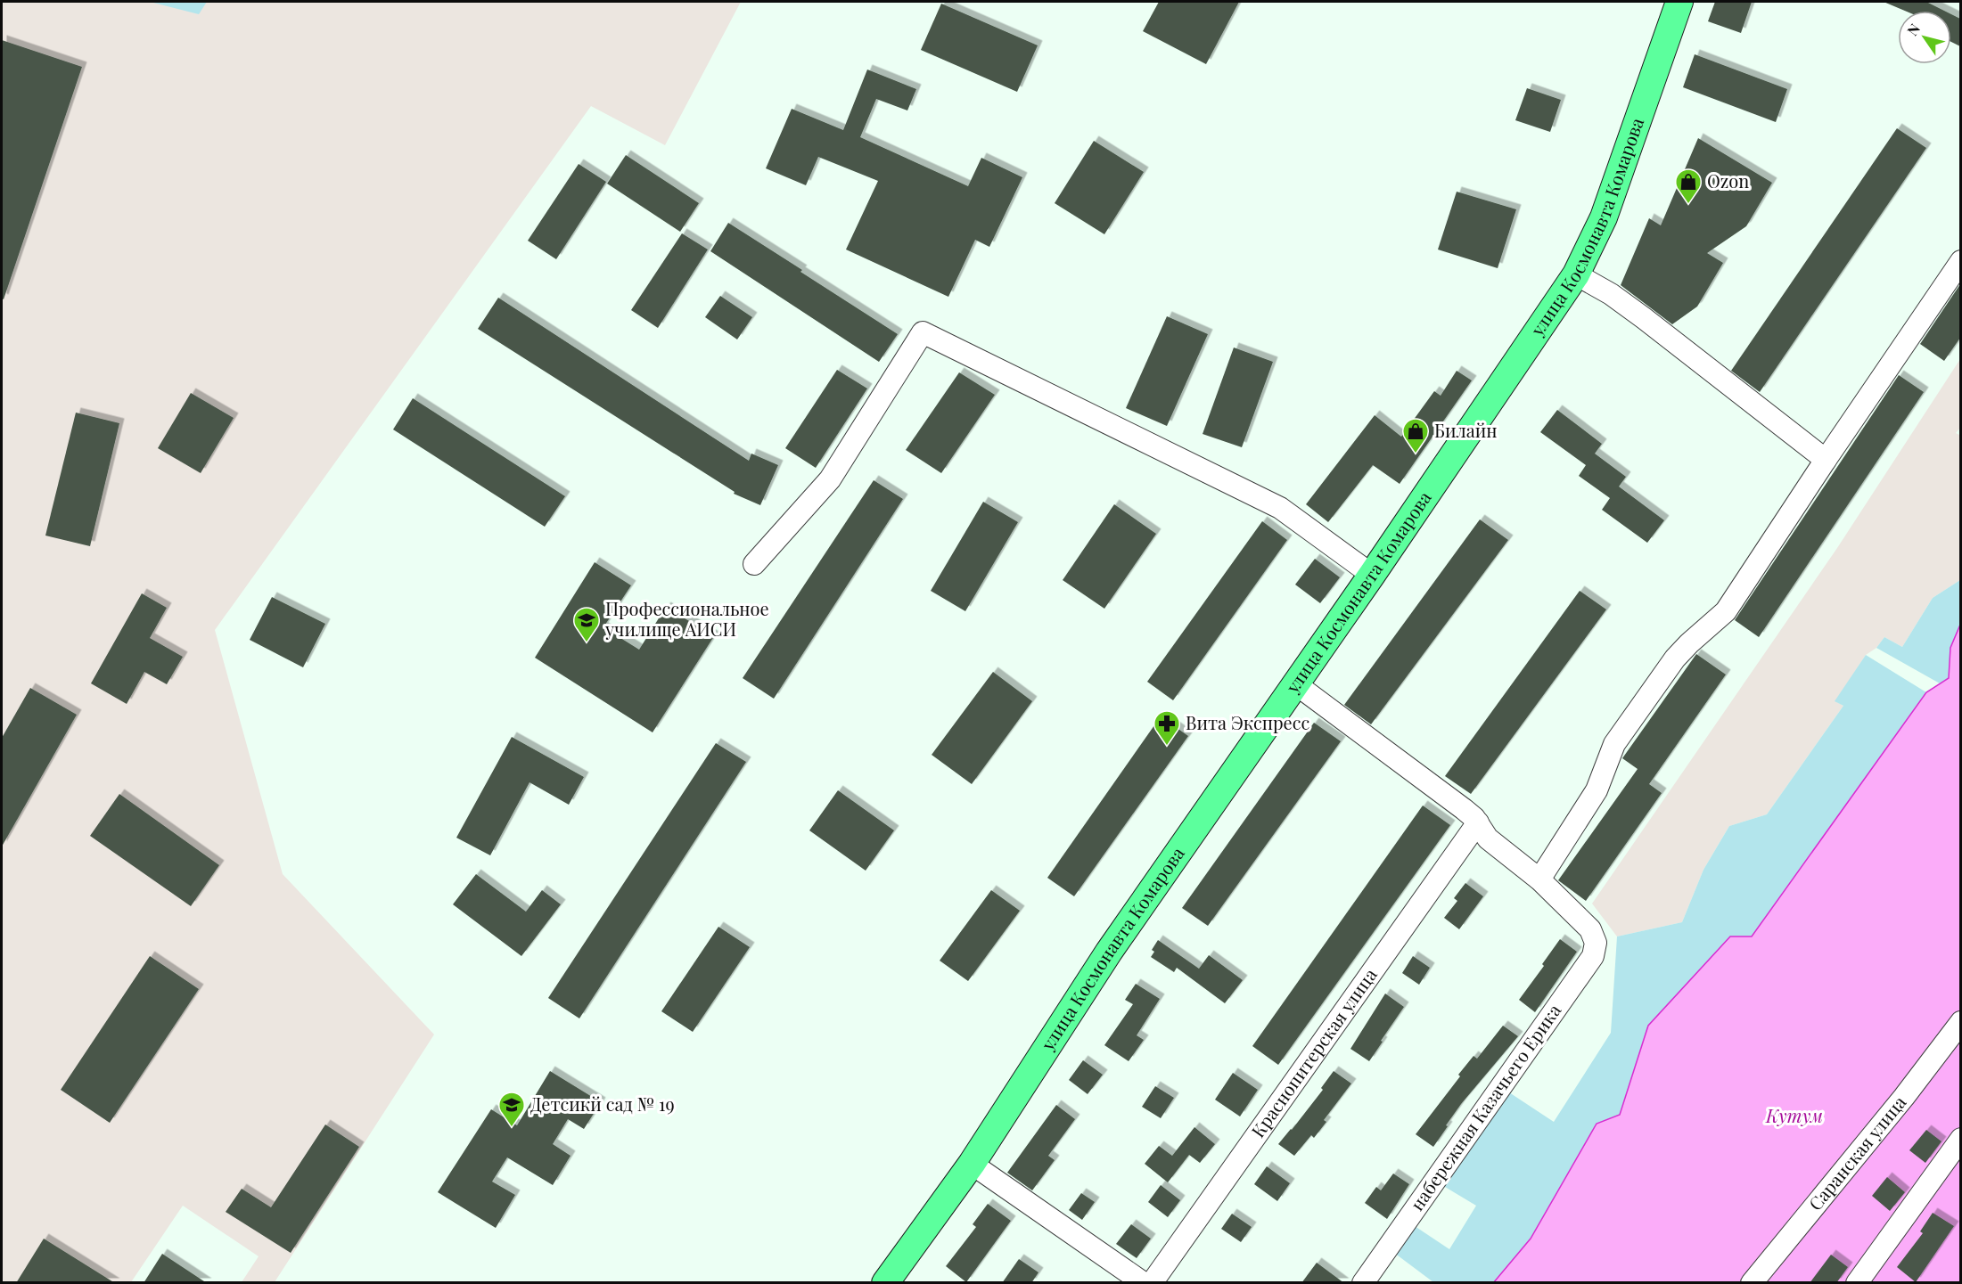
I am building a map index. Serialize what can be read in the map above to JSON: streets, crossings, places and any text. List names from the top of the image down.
{
  "streets": {
    "main road": ["улица Космонавта Комарова"],
    "street": ["Краснопитерская улица", "набережная Казачьего Ерика", "Саранская улица"]
  },
  "water": ["Кутум"],
  "places": {
    "shop": ["Ozon", "Билайн"],
    "school or university": ["Профессиональное училище АИСИ", "Детсикй сад № 19"],
    "pharmacy": ["Вита Экспресс"]
  },
  "north": "top left"
}
